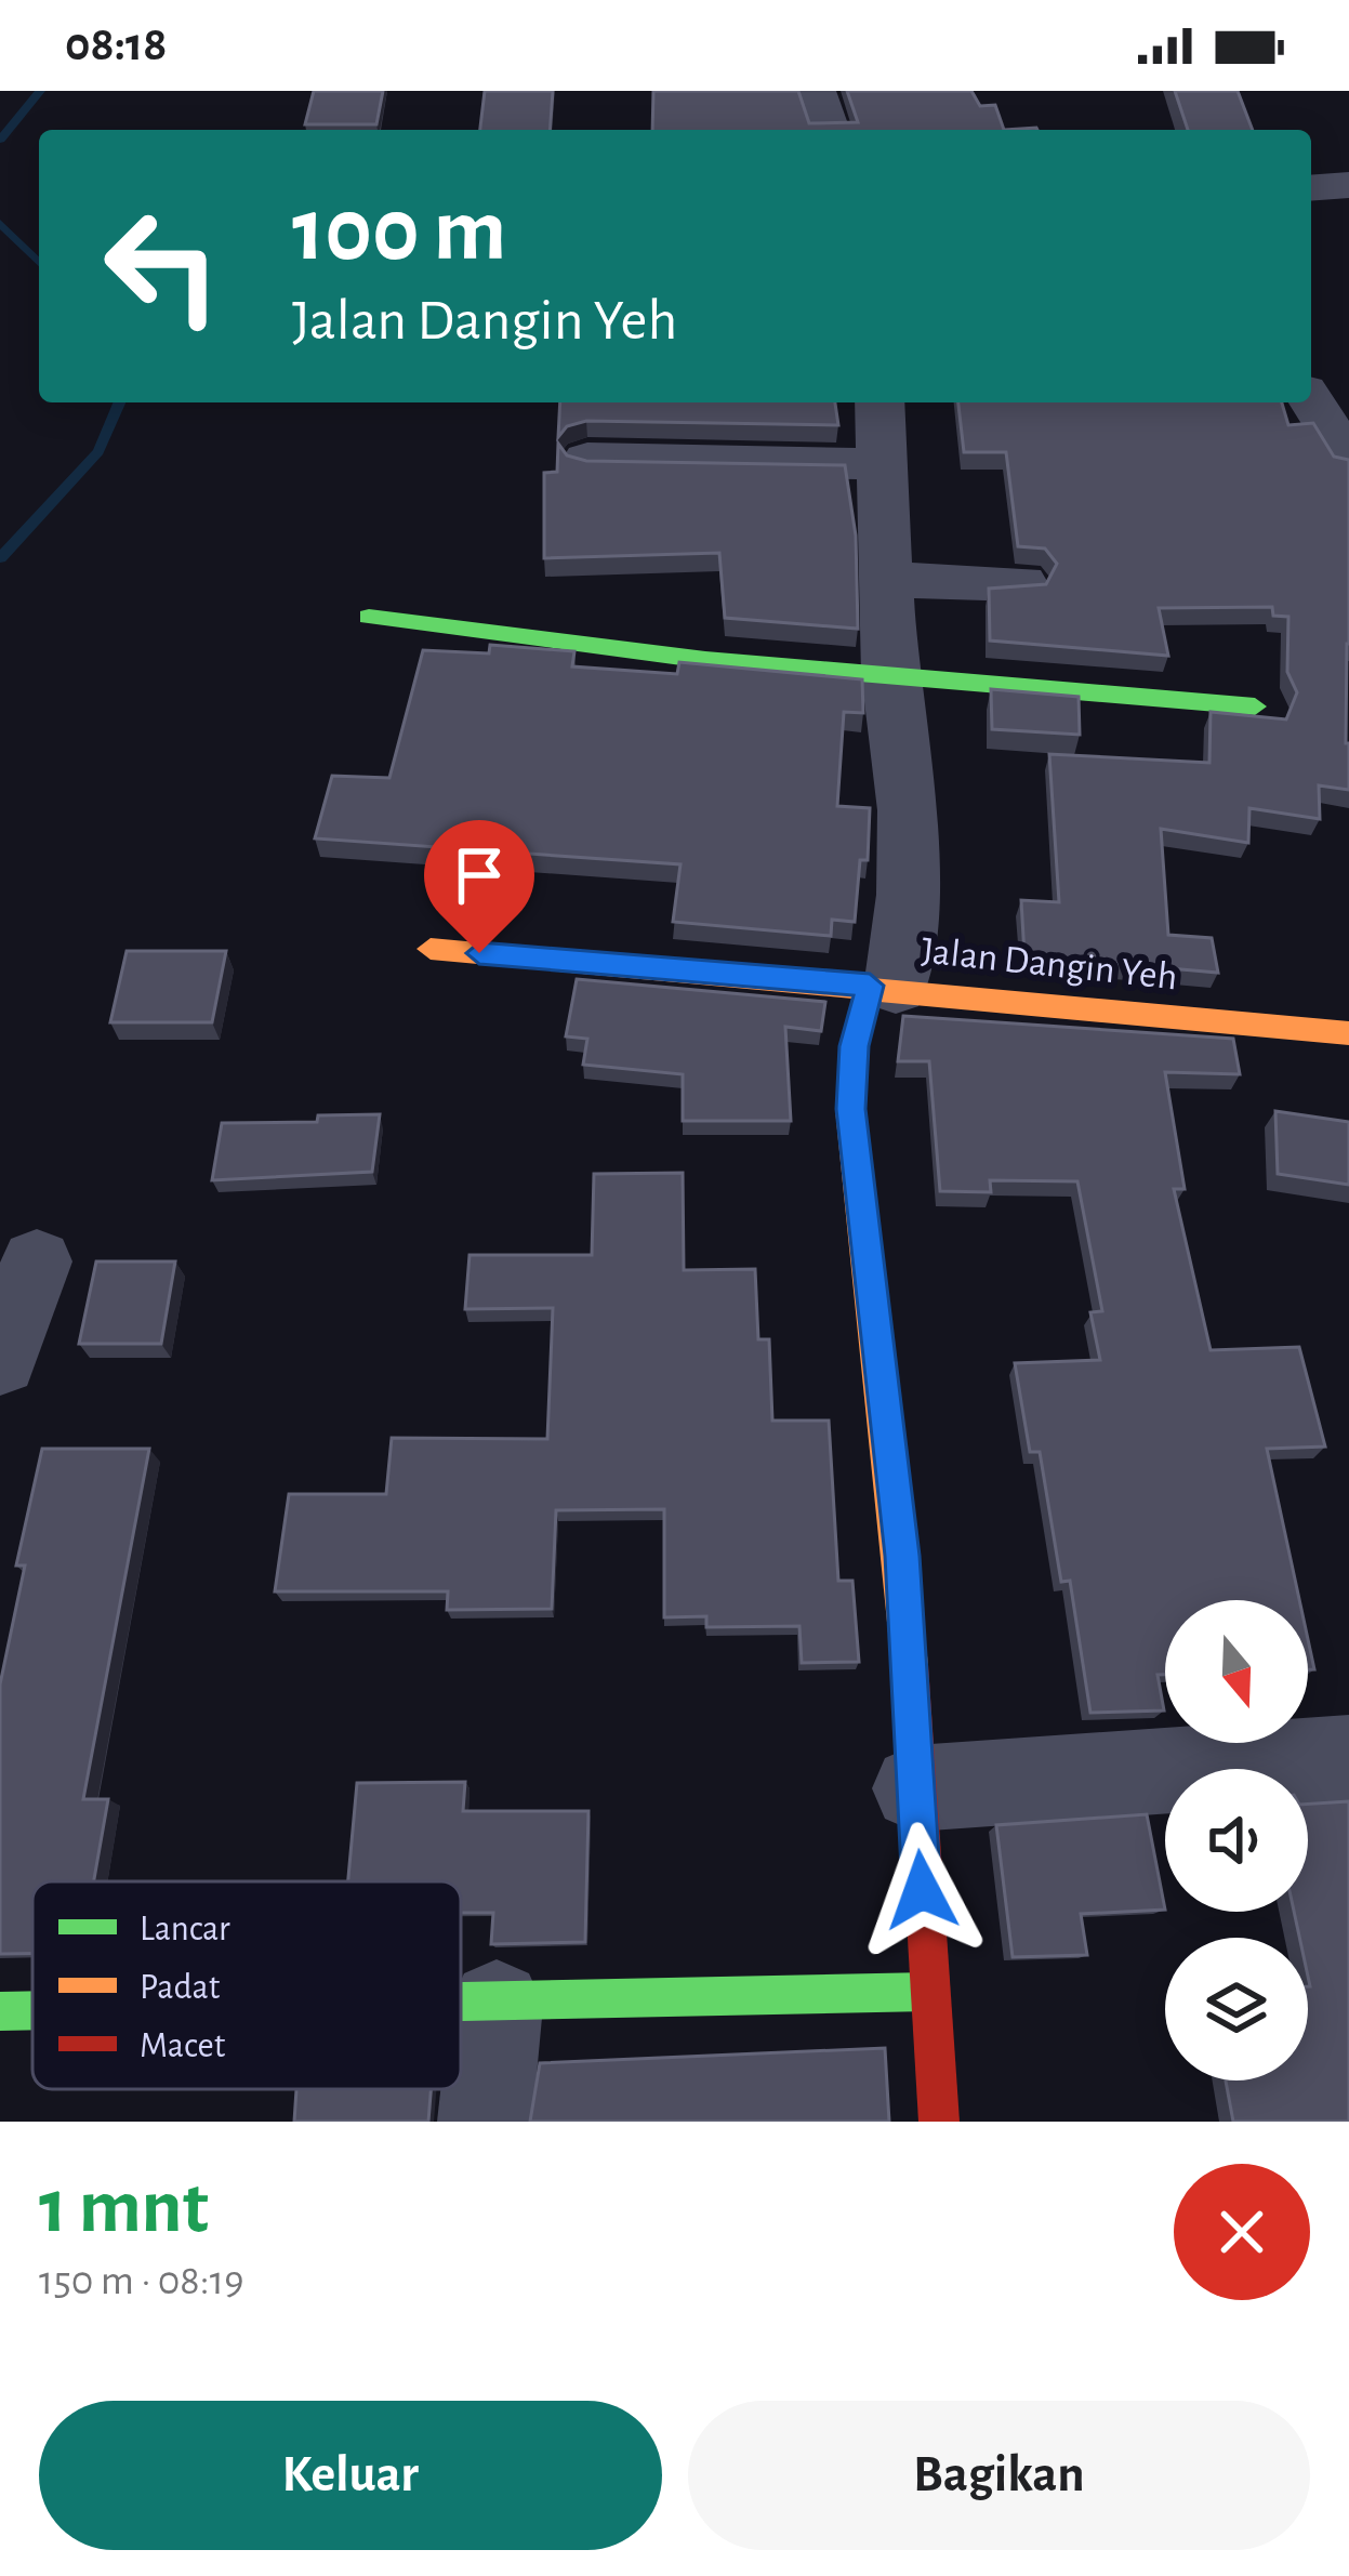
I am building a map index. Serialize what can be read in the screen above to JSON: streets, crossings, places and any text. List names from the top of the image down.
{
  "streets": {
    "street": ["Jalan Dangin Yeh"]
  },
  "legend": ["Lancar", "Padat", "Macet"],
  "north": "bottom",
  "page": {
    "status": "08:18",
    "turn": ["100 m", "Jalan Dangin Yeh"],
    "heading": ["1 mnt", "150 m · 08:19"],
    "buttons": ["Keluar", "Bagikan"]
  }
}
